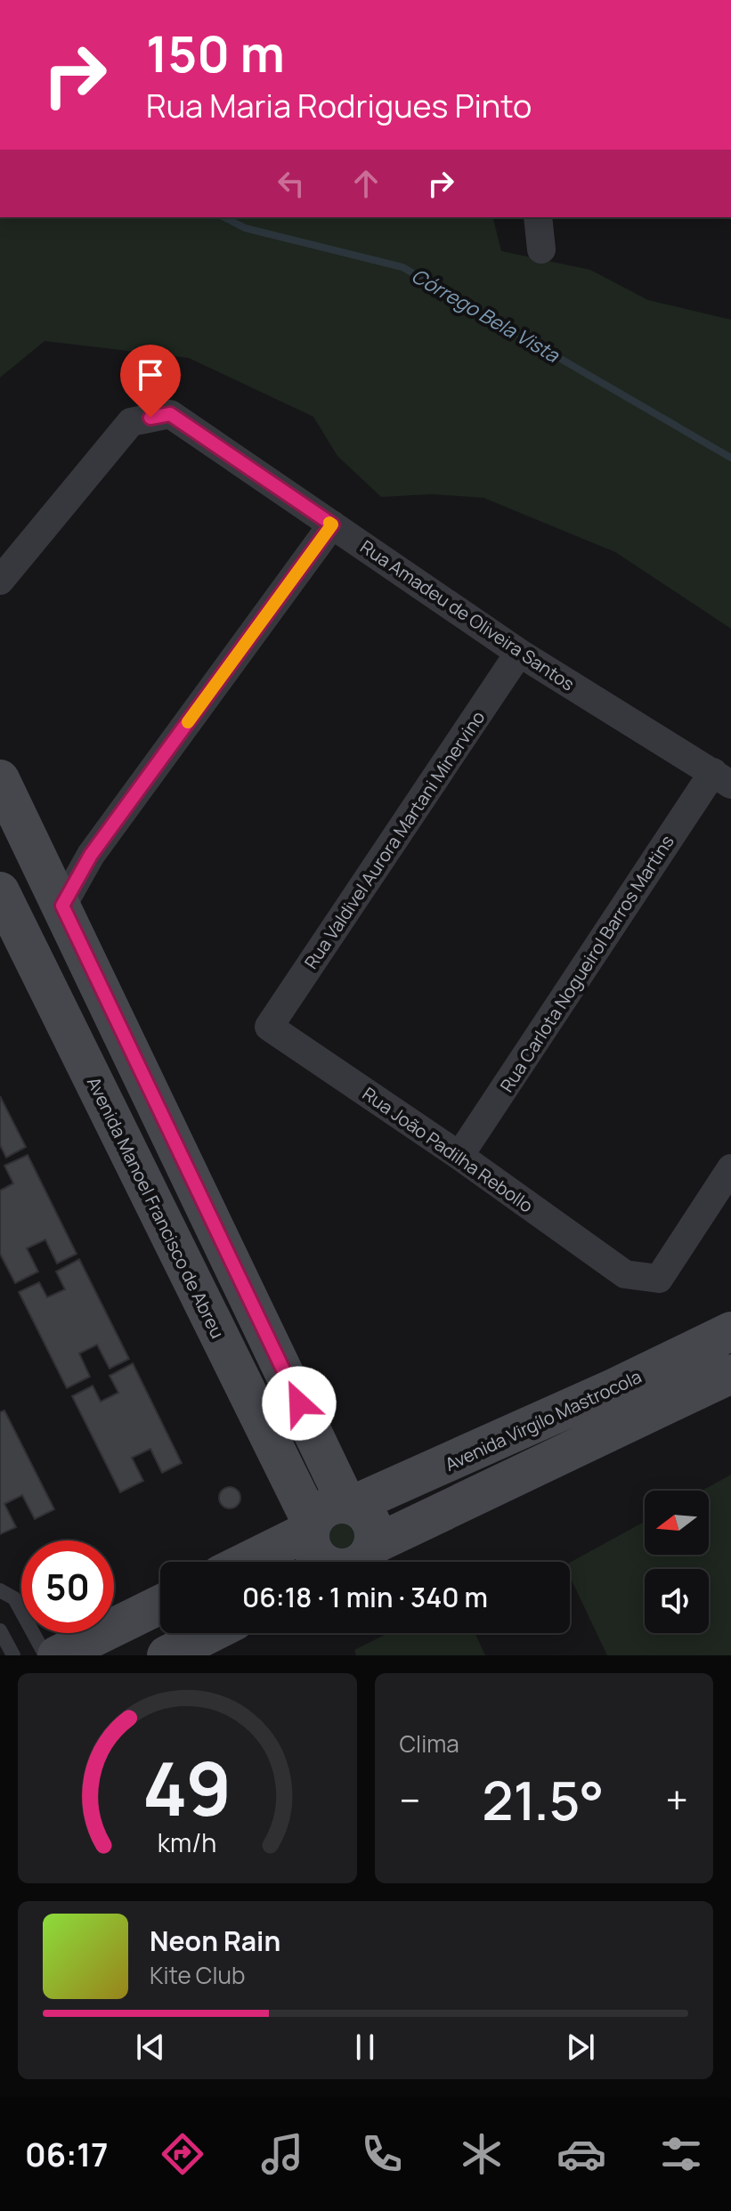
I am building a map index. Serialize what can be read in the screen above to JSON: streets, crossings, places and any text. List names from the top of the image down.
{
  "streets": {
    "main road": ["Avenida Manoel Francisco de Abreu", "Avenida Virgílo Mastrocola"],
    "street": [
      "Rua Amadeu de Oliveira Santos",
      "Rua Valdivel Aurora Martani Minervino",
      "Rua Carlota Nogueirol Barros Martins",
      "Rua João Padilha Rebollo"
    ]
  },
  "crossings": [
    ["Rua Amadeu de Oliveira Santos", "Rua Valdivel Aurora Martani Minervino"],
    ["Rua Amadeu de Oliveira Santos", "Rua Carlota Nogueirol Barros Martins"],
    ["Rua Valdivel Aurora Martani Minervino", "Rua João Padilha Rebollo"],
    ["Rua Carlota Nogueirol Barros Martins", "Rua João Padilha Rebollo"]
  ],
  "water": ["Córrego Bela Vista"],
  "north": "left",
  "page": {
    "turn": ["150 m", "Rua Maria Rodrigues Pinto"],
    "limit": "50",
    "trip": "06:18 · 1 min · 340 m",
    "tile": "Clima",
    "heat": ["−", "21.5°", "+"],
    "song": ["Neon Rain", "Kite Club"],
    "tabs": "06:17",
    "gauge": ["49", "km/h"]
  }
}
